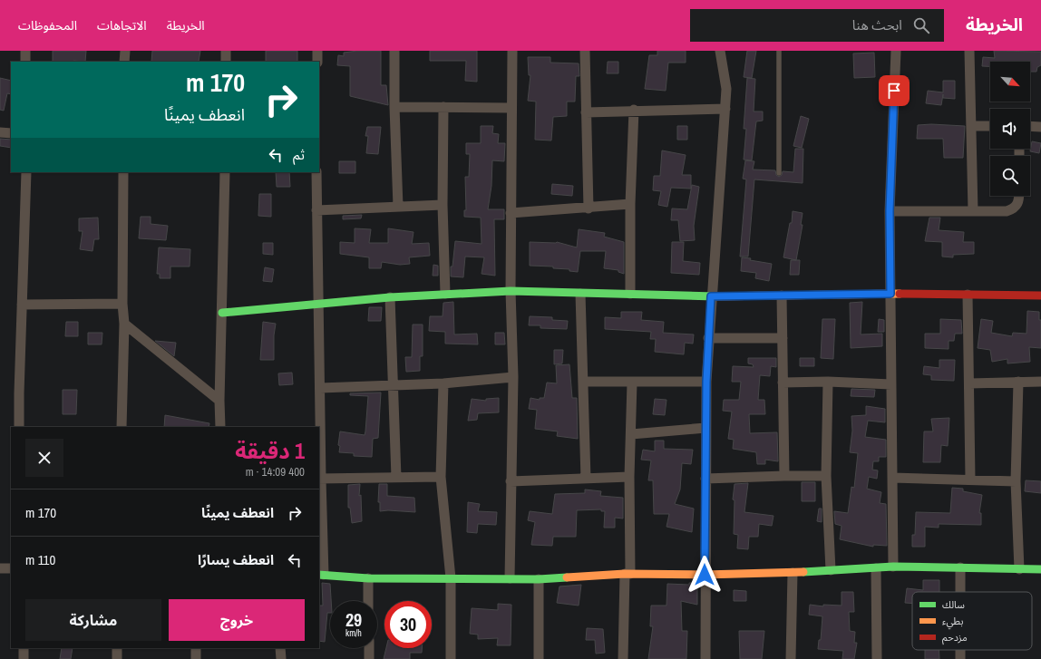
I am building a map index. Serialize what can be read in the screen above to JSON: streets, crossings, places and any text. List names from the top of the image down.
{
  "legend": ["سالك", "بطيء", "مزدحم"],
  "north": "bottom right",
  "page": {
    "header": "الخريطة",
    "search": "ابحث هنا",
    "nav": ["الخريطة", "الاتجاهات", "المحفوظات"],
    "turn": ["170 m", "انعطف يمينًا"],
    "then": "ثم",
    "heading": ["1 دقيقة", "400 m · 14:09"],
    "list": [
      {
        "name": "انعطف يمينًا",
        "value": "170 m"
      },
      {
        "name": "انعطف يسارًا",
        "value": "110 m"
      }
    ],
    "buttons": ["خروج", "مشاركة"],
    "speed": "29 km/h",
    "limit": "30"
  }
}
